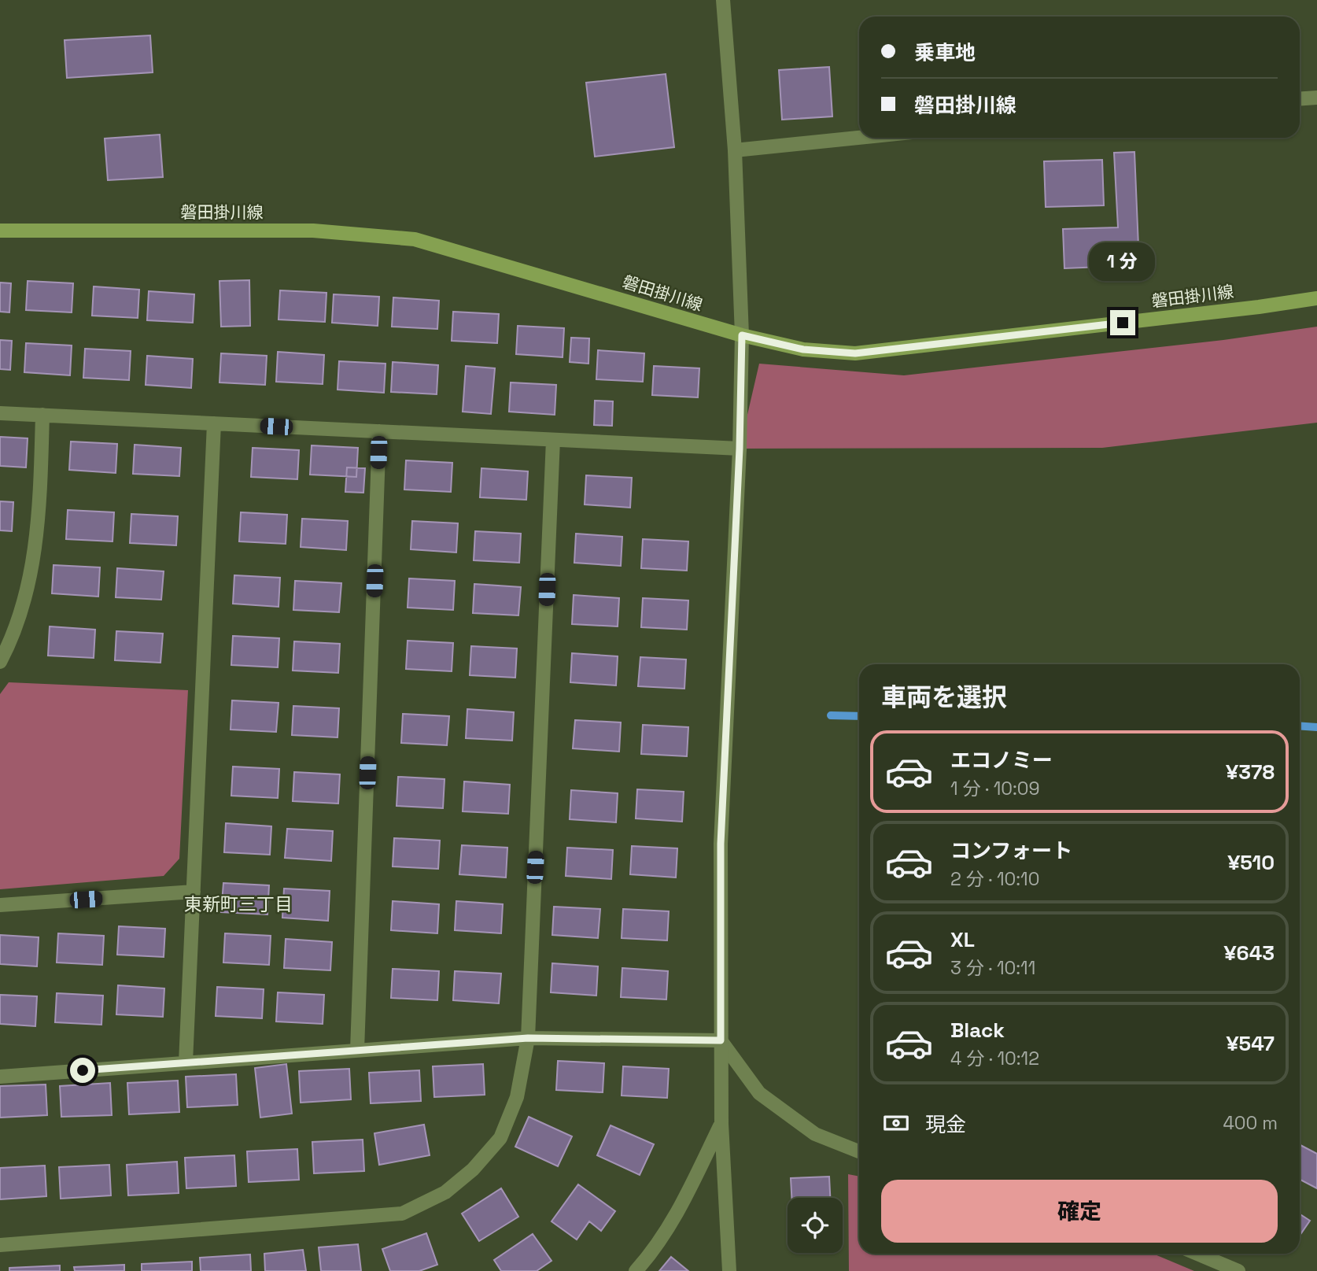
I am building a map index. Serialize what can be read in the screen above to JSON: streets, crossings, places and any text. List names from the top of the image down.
{
  "streets": {
    "main road": ["磐田掛川線"]
  },
  "districts": ["東新町三丁目"],
  "page": {
    "banner": ["乗車地", "磐田掛川線"],
    "bubble": "1 分",
    "heading": "車両を選択",
    "list": [
      {
        "name": "エコノミー",
        "note": "1 分 · 10:09",
        "value": "¥378"
      },
      {
        "name": "コンフォート",
        "note": "2 分 · 10:10",
        "value": "¥510"
      },
      {
        "name": "XL",
        "note": "3 分 · 10:11",
        "value": "¥643"
      },
      {
        "name": "Black",
        "note": "4 分 · 10:12",
        "value": "¥547"
      }
    ],
    "pay": ["現金", "400 m"],
    "buttons": "確定"
  }
}
